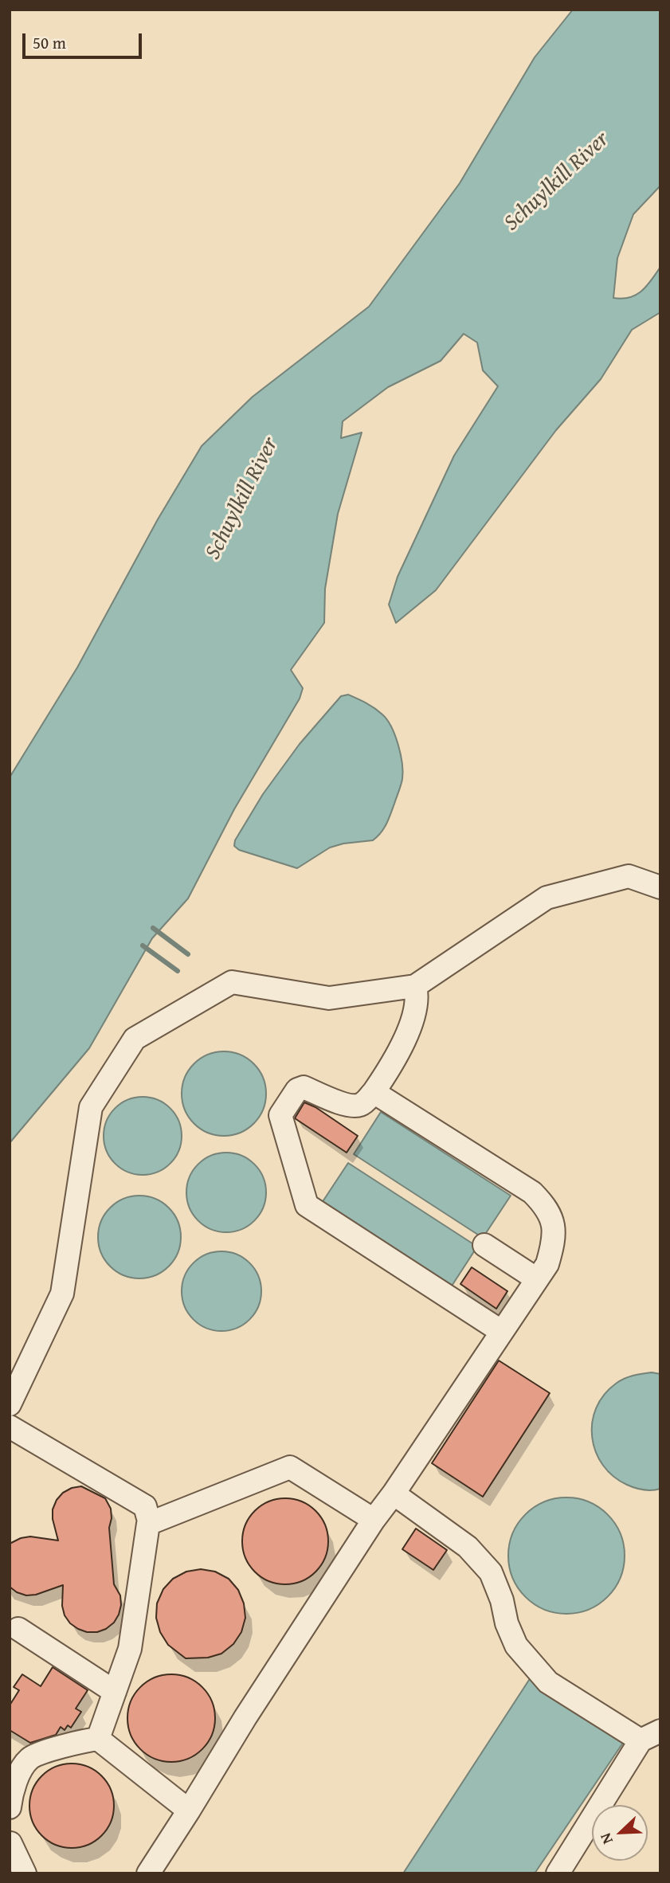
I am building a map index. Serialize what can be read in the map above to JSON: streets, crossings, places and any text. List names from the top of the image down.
{
  "water": ["Schuylkill River"],
  "scale_bar": "50 m",
  "north": "bottom left"
}
